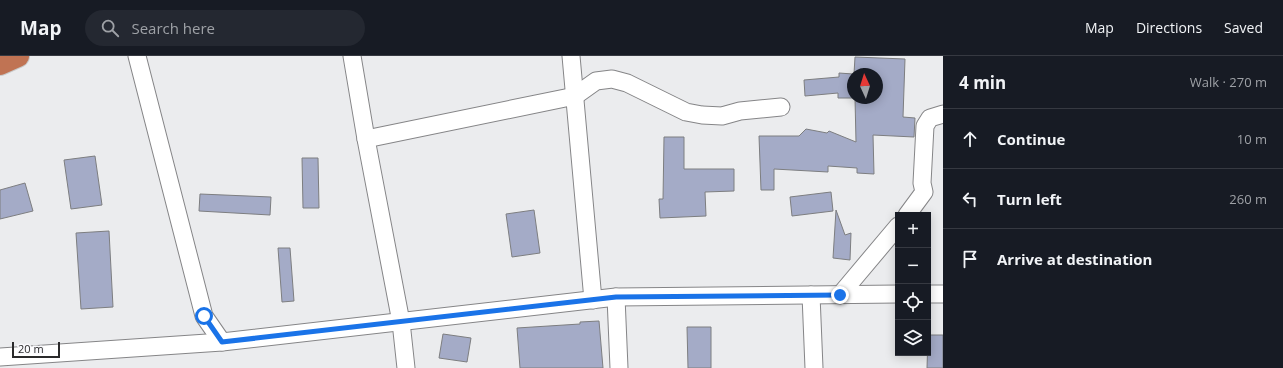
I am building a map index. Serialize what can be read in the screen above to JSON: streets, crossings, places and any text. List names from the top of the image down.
{
  "scale_bar": "20 m",
  "north": "top",
  "page": {
    "header": "Map",
    "search": "Search here",
    "nav": ["Map", "Directions", "Saved"],
    "heading": ["4 min", "Walk · 270 m"],
    "list": [
      ["Continue", "10 m"],
      ["Turn left", "260 m"],
      "Arrive at destination"
    ],
    "map_buttons": ["+", "−"],
    "scale": "20 m"
  }
}
